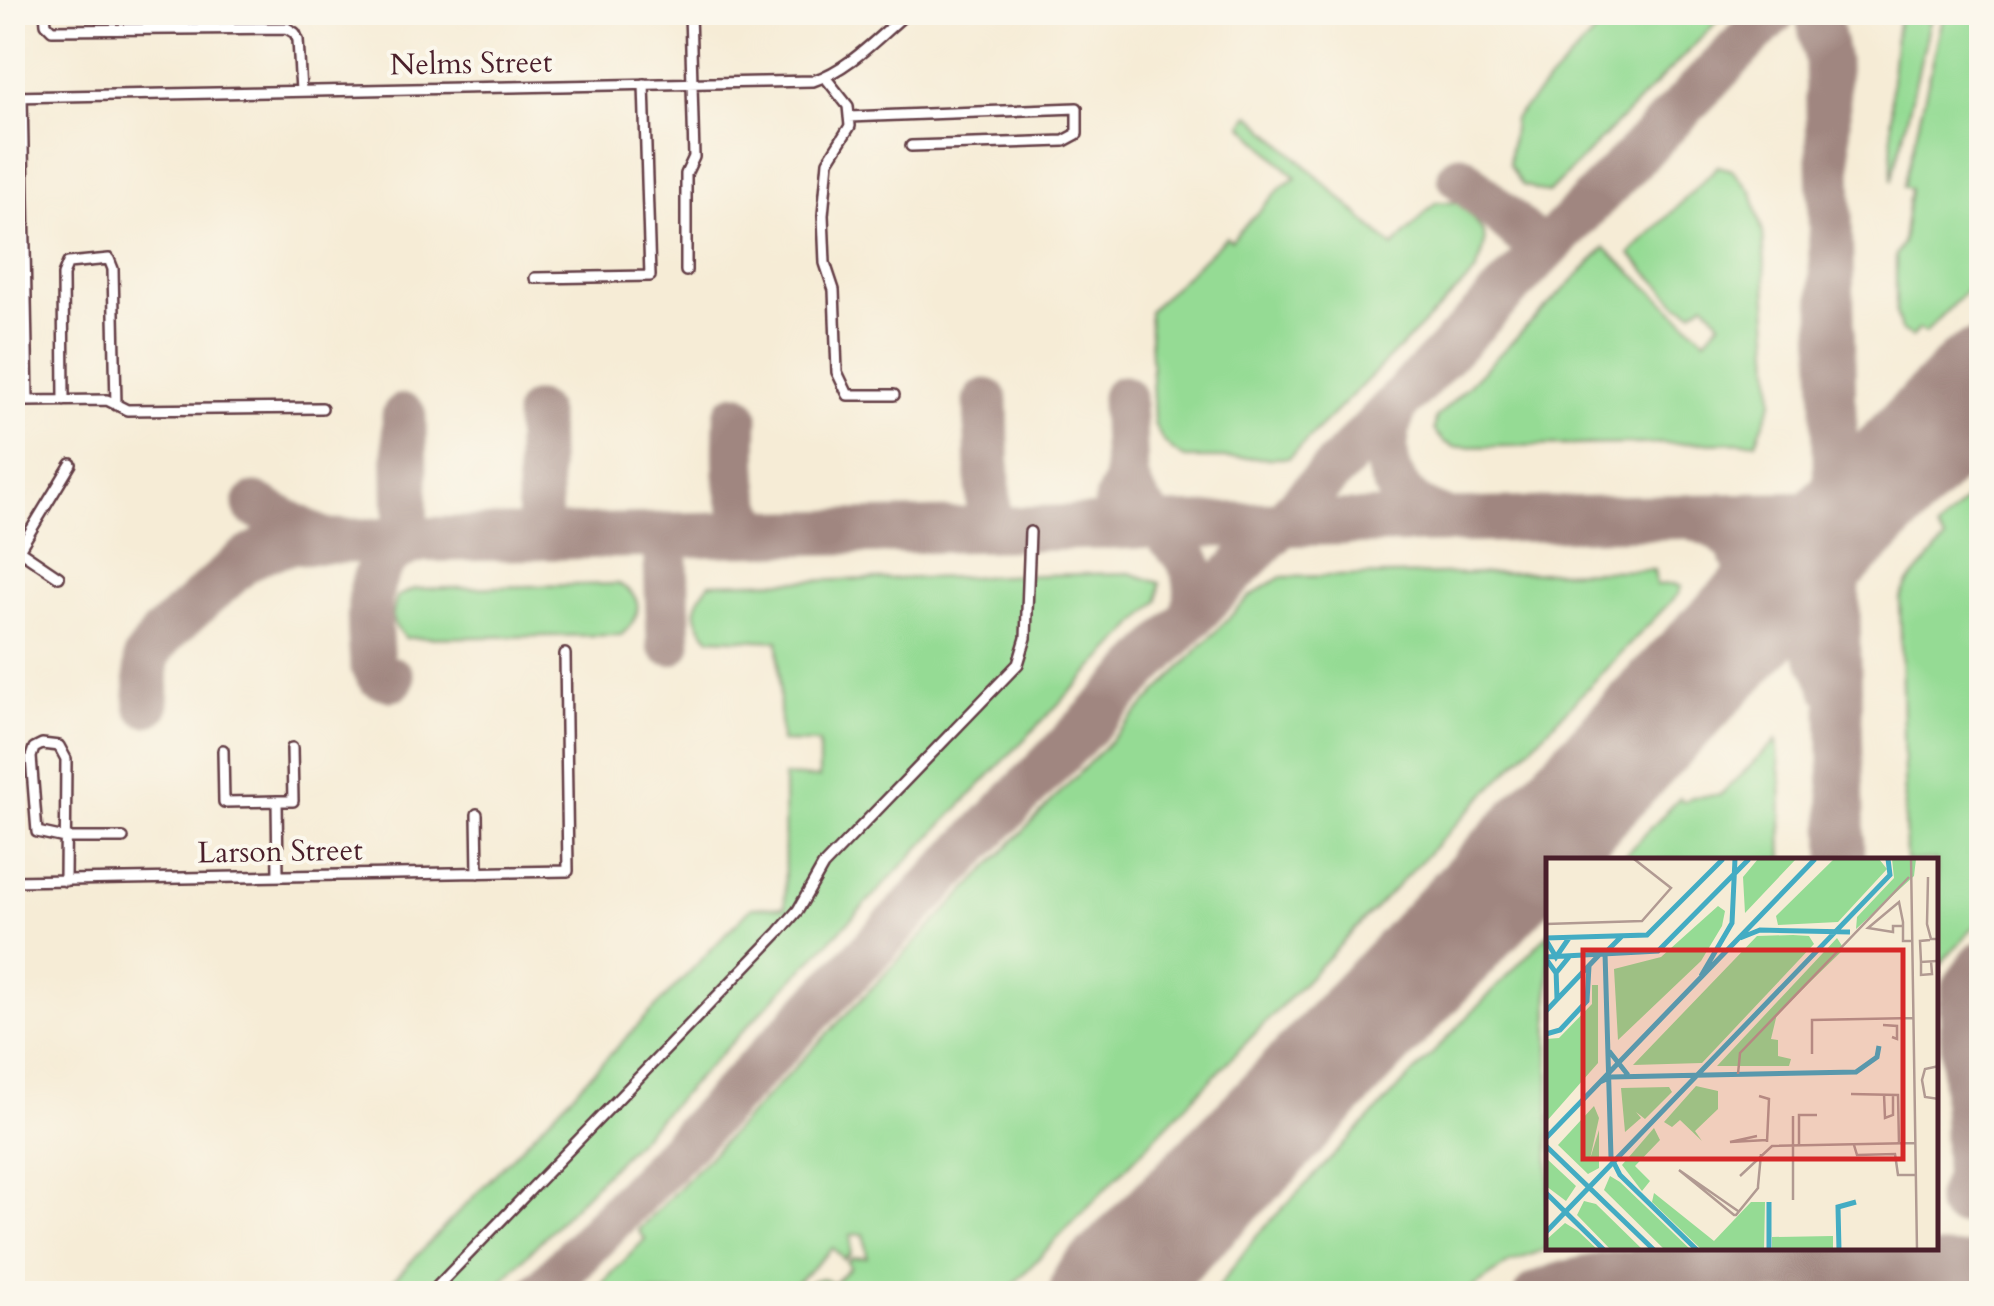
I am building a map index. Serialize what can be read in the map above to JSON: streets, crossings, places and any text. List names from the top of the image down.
{
  "streets": {
    "lane": ["Nelms Street", "Larson Street"]
  }
}
